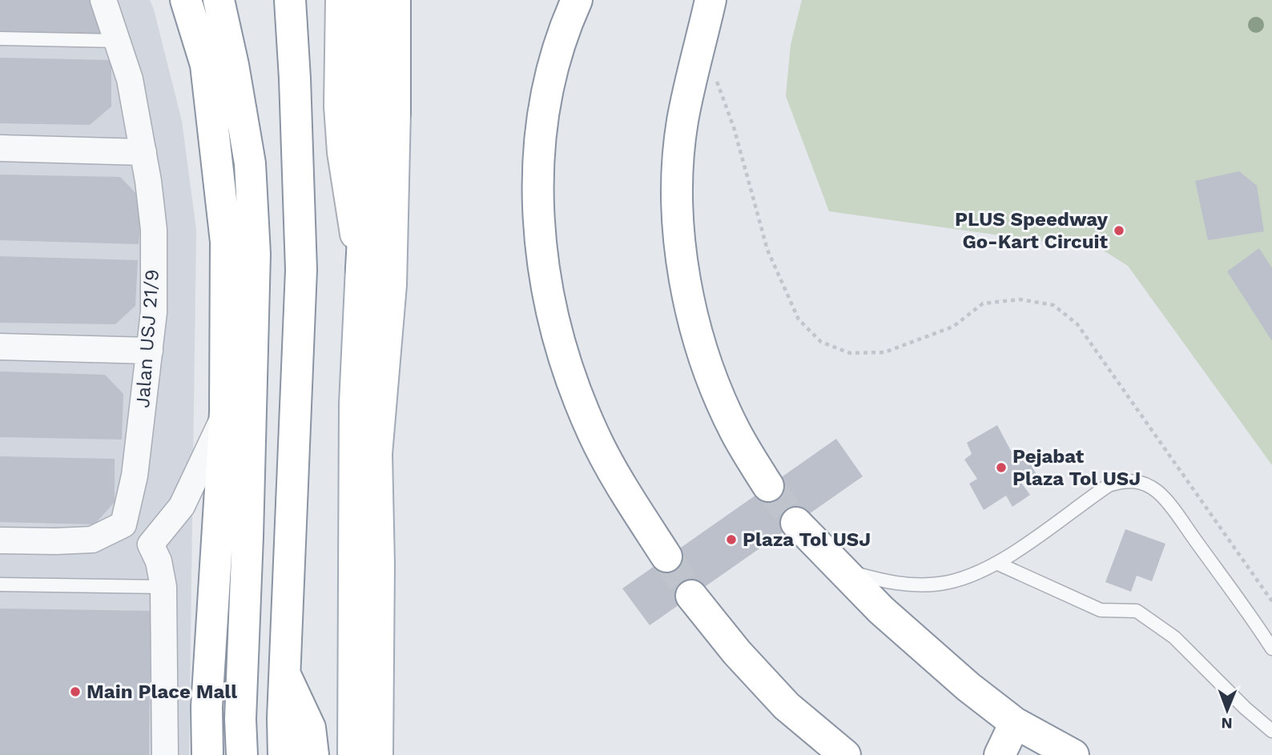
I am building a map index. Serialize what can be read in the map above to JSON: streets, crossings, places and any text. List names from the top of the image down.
{
  "streets": {
    "street": ["Jalan USJ 21/9"]
  },
  "places": [
    "PLUS Speedway Go-Kart Circuit",
    "Pejabat Plaza Tol USJ",
    "Plaza Tol USJ",
    "Main Place Mall"
  ],
  "north": "bottom"
}
